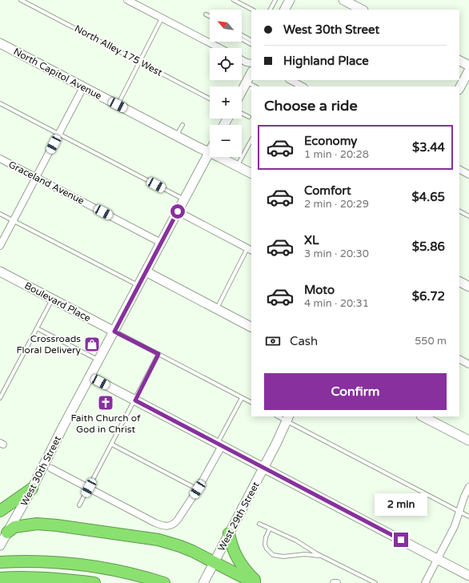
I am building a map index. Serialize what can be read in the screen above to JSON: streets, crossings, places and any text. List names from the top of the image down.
{
  "streets": {
    "main road": [
      "North Capitol Avenue",
      "Boulevard Place",
      "West 30th Street",
      "West 29th Street"
    ],
    "street": ["Graceland Avenue"],
    "lane": ["North Alley 175 West"]
  },
  "crossings": [
    ["North Capitol Avenue", "West 30th Street"],
    ["Graceland Avenue", "West 30th Street"],
    ["Boulevard Place", "West 30th Street"]
  ],
  "places": {
    "shop": ["Crossroads Floral Delivery"],
    "church": ["Faith Church of God in Christ"]
  },
  "north": "top left",
  "page": {
    "map_buttons": ["+", "−"],
    "banner": ["West 30th Street", "Highland Place"],
    "heading": "Choose a ride",
    "list": [
      {
        "name": "Economy",
        "note": "1 min · 20:28",
        "value": "$3.44"
      },
      {
        "name": "Comfort",
        "note": "2 min · 20:29",
        "value": "$4.65"
      },
      {
        "name": "XL",
        "note": "3 min · 20:30",
        "value": "$5.86"
      },
      {
        "name": "Moto",
        "note": "4 min · 20:31",
        "value": "$6.72"
      }
    ],
    "pay": ["Cash", "550 m"],
    "buttons": "Confirm",
    "bubble": "2 min"
  }
}
